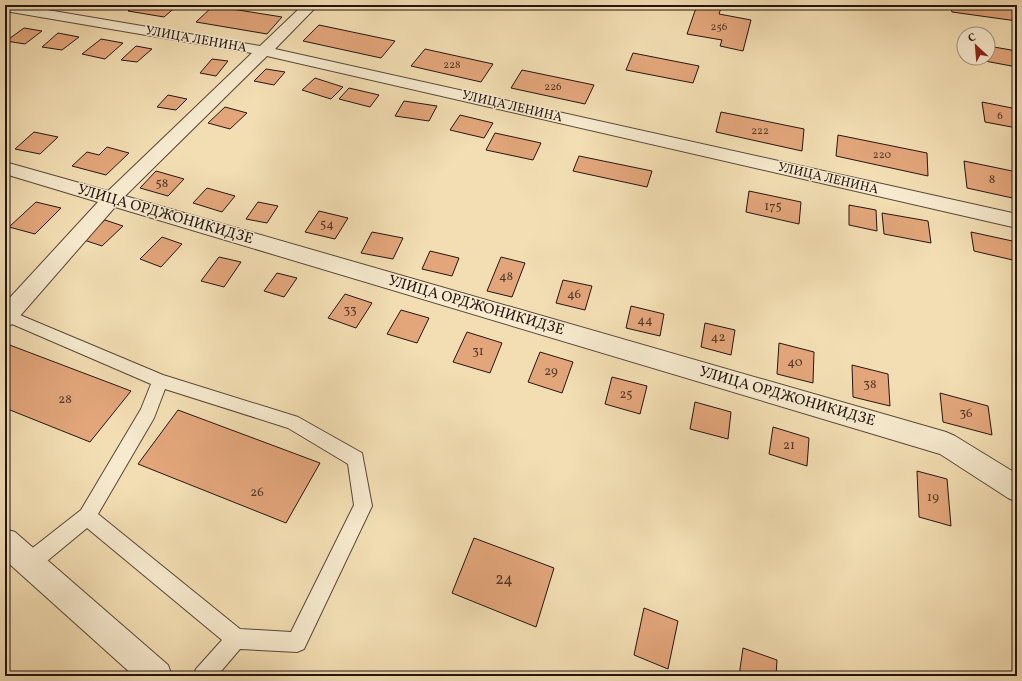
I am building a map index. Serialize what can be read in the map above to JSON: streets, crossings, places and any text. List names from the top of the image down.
{
  "streets": {
    "street": ["УЛИЦА ЛЕНИНА", "УЛИЦА ОРДЖОНИКИДЗЕ"]
  },
  "house_numbers": [
    "256",
    "228",
    "226",
    "6",
    "222",
    "220",
    "8",
    "58",
    "175",
    "54",
    "48",
    "46",
    "33",
    "44",
    "42",
    "31",
    "40",
    "29",
    "38",
    "25",
    "28",
    "36",
    "21",
    "26",
    "19",
    "24"
  ],
  "north": "top left"
}
